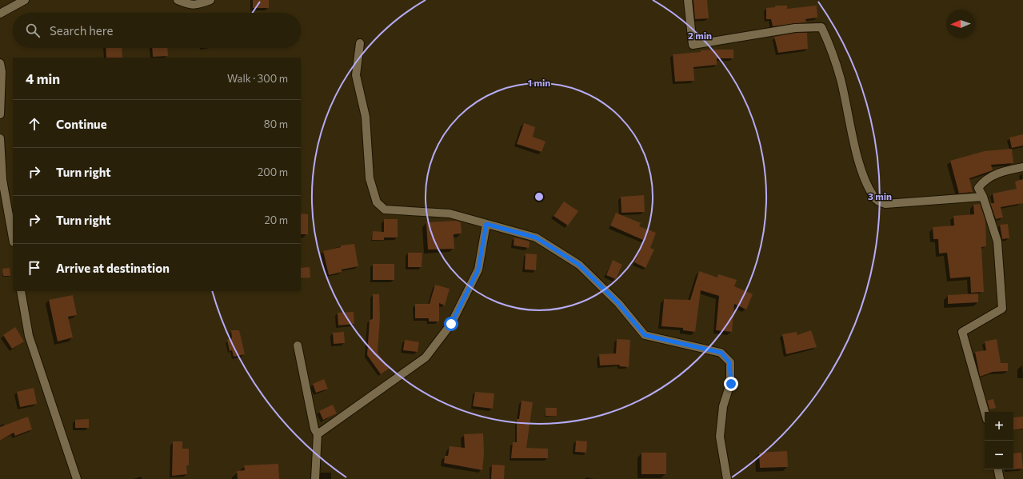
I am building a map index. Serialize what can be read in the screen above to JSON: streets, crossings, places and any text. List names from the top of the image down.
{
  "north": "left",
  "page": {
    "search": "Search here",
    "heading": ["4 min", "Walk · 300 m"],
    "list": [
      ["Continue", "80 m"],
      ["Turn right", "200 m"],
      ["Turn right", "20 m"],
      "Arrive at destination"
    ],
    "map_buttons": ["+", "−"]
  },
  "rings": ["2 min", "1 min", "3 min"]
}
